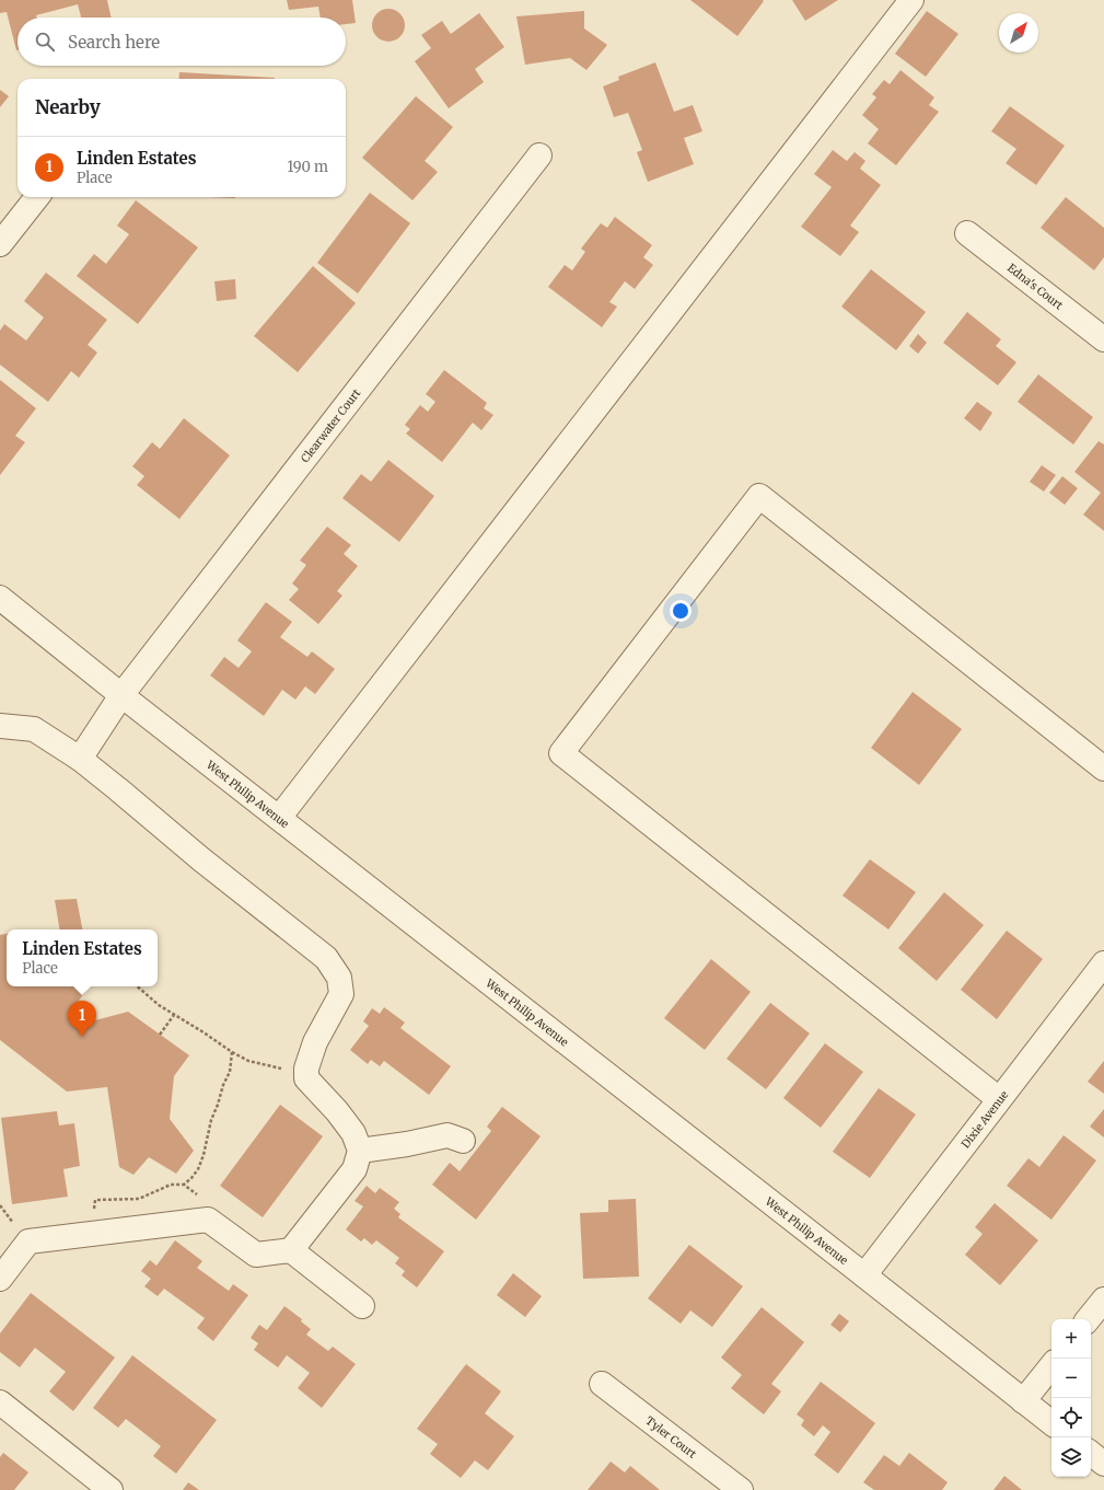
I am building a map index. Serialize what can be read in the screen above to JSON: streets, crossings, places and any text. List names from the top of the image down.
{
  "streets": {
    "street": [
      "Edna's Court",
      "Clearwater Court",
      "West Philip Avenue",
      "Dixie Avenue",
      "Tyler Court"
    ]
  },
  "crossings": [
    ["Clearwater Court", "West Philip Avenue"],
    ["West Philip Avenue", "Dixie Avenue"]
  ],
  "north": "top right",
  "page": {
    "search": "Search here",
    "heading": "Nearby",
    "list": [
      {
        "mark": "1",
        "name": "Linden Estates",
        "note": "Place",
        "value": "190 m"
      }
    ],
    "popup": ["Linden Estates", "Place"],
    "pins": "1",
    "map_buttons": ["+", "−"]
  }
}
